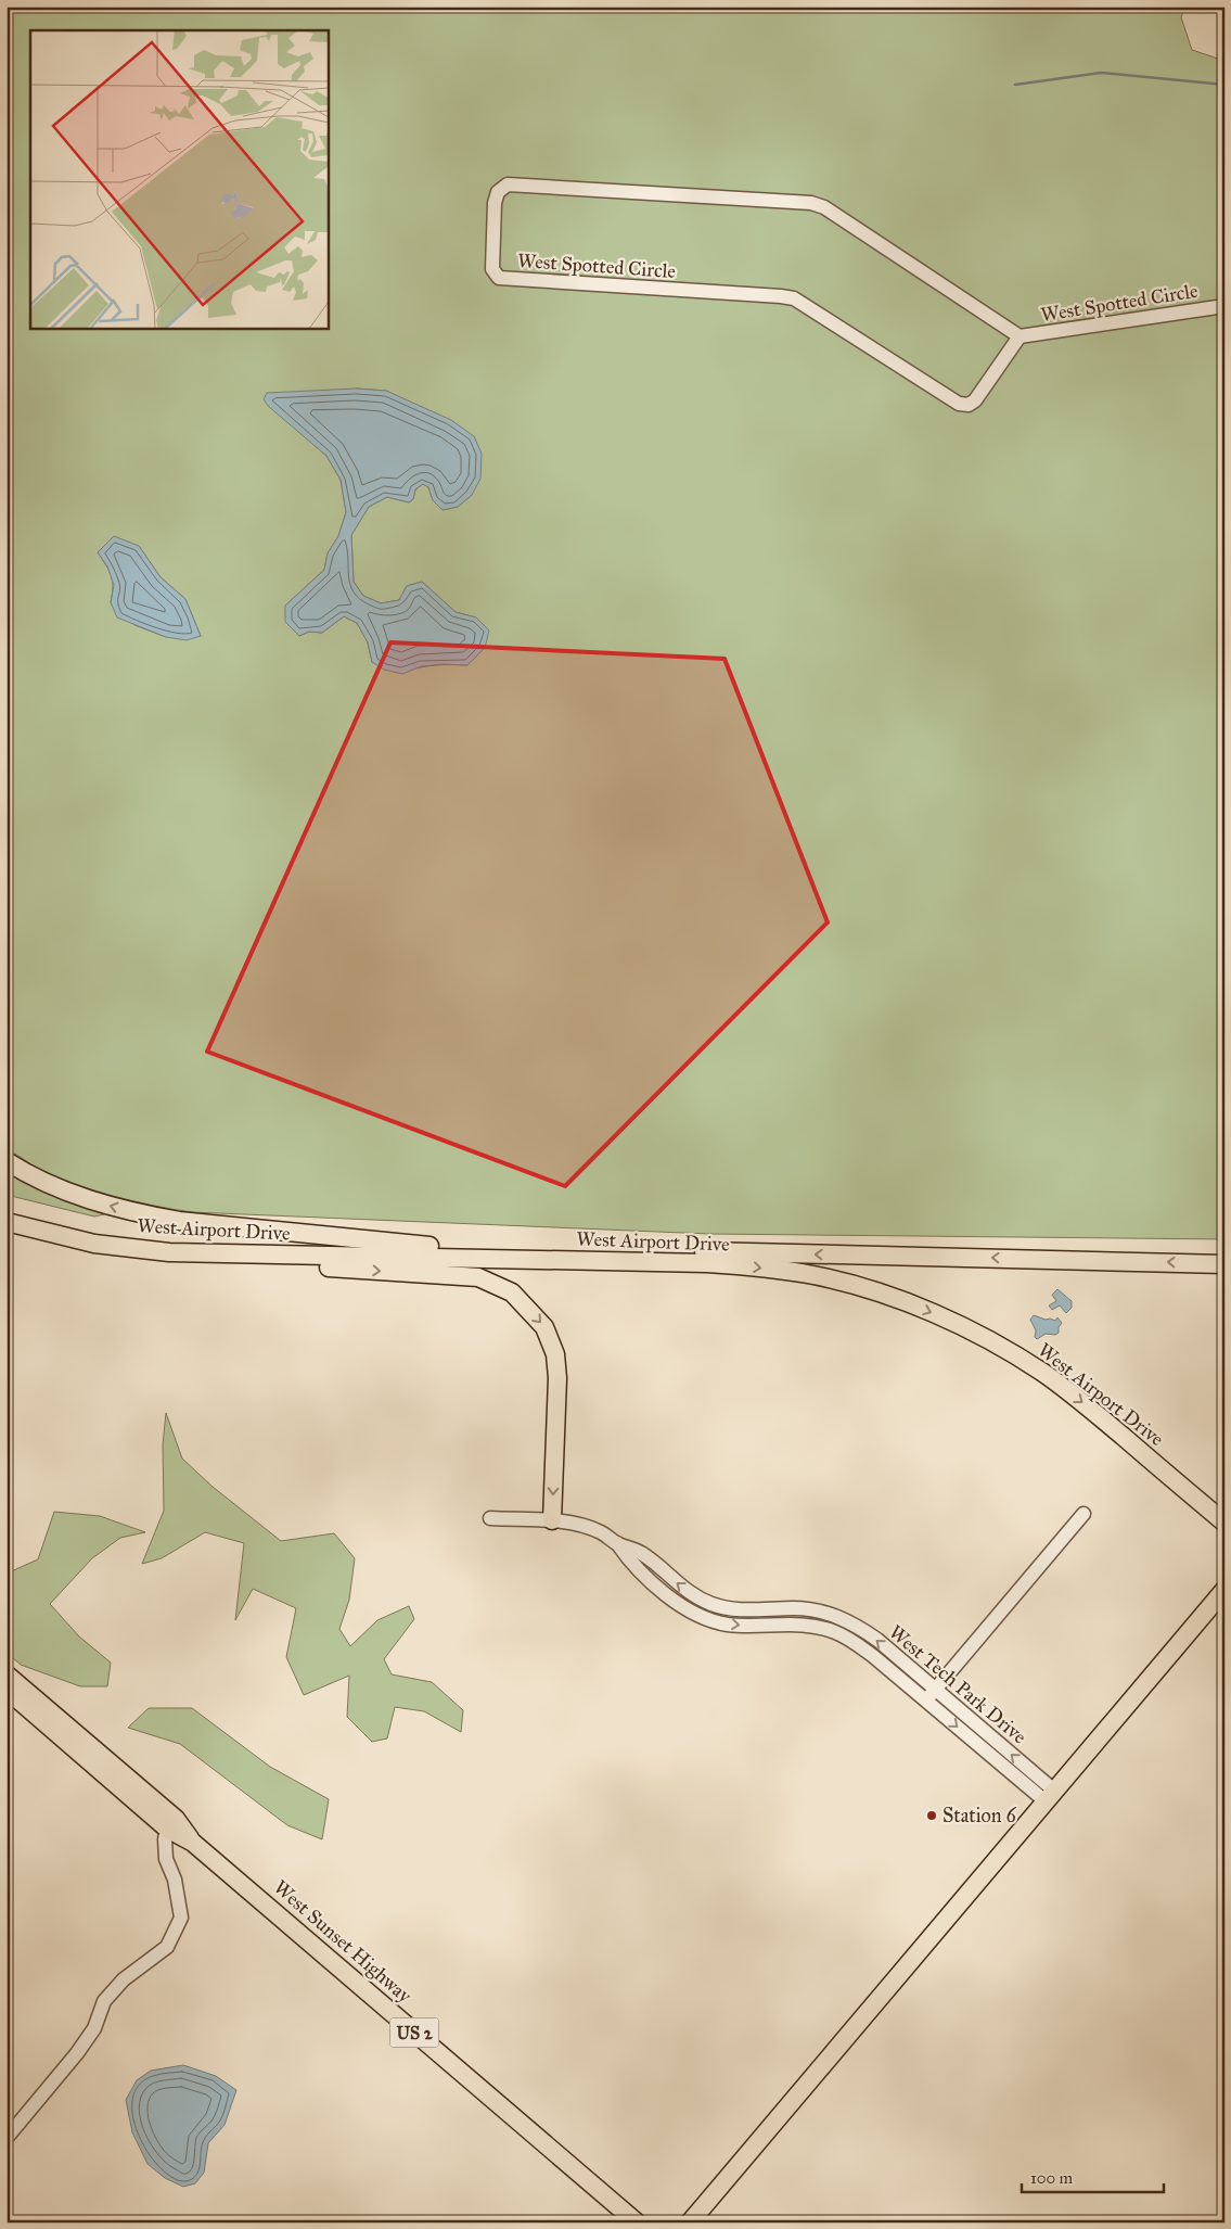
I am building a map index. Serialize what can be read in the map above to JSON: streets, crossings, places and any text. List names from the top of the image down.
{
  "streets": {
    "main road": ["West Airport Drive", "West Sunset Highway", "US 2"],
    "street": ["West Spotted Circle", "West Tech Park Drive"]
  },
  "places": ["Station 6"],
  "scale_bar": "100 m"
}
